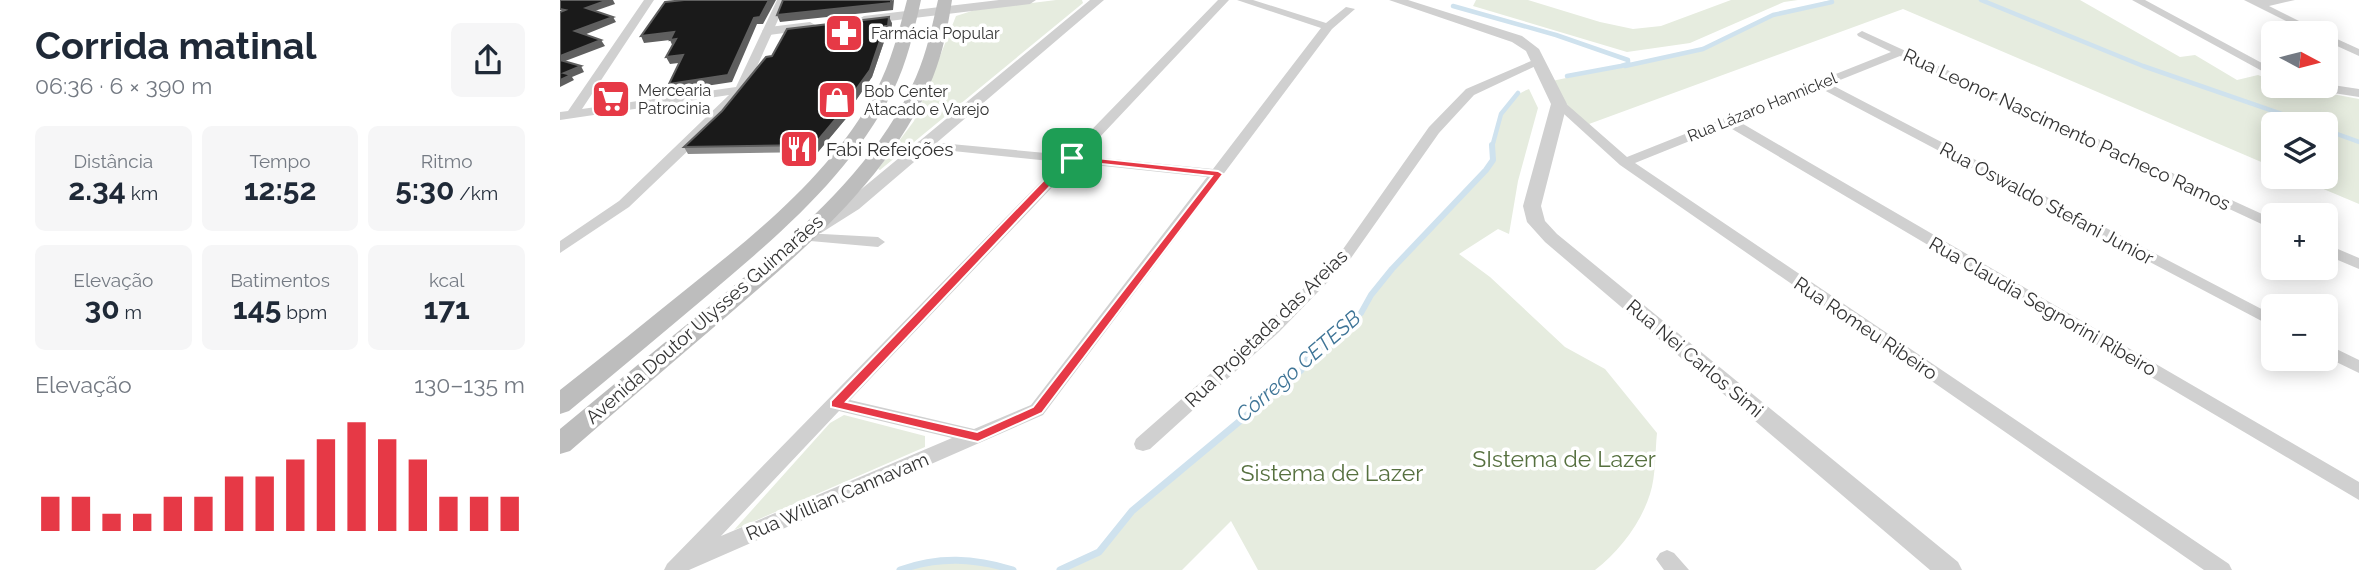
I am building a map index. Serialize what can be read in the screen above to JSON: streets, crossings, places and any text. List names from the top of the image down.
{
  "streets": {
    "main road": ["Avenida Doutor Ulysses Guimarães"],
    "street": [
      "Rua Lázaro Hannickel",
      "Rua Leonor Nascimento Pacheco Ramos",
      "Rua Oswaldo Stefani Junior",
      "Rua Claudia Segnorini Ribeiro",
      "Rua Projetada das Areias",
      "Rua Romeu Ribeiro",
      "Rua Nei Carlos Simi",
      "Rua Willian Cannavam"
    ]
  },
  "crossings": [
    ["Rua Lázaro Hannickel", "Rua Leonor Nascimento Pacheco Ramos"],
    ["Rua Lázaro Hannickel", "Rua Oswaldo Stefani Junior"],
    ["Rua Lázaro Hannickel", "Rua Claudia Segnorini Ribeiro"],
    ["Rua Lázaro Hannickel", "Rua Romeu Ribeiro"],
    ["Rua Projetada das Areias", "Rua Romeu Ribeiro"],
    ["Rua Romeu Ribeiro", "Rua Nei Carlos Simi"]
  ],
  "water": ["Córrego CETESB"],
  "parks": ["SIstema de Lazer", "Sistema de Lazer"],
  "places": {
    "pharmacy": ["Farmácia Popular"],
    "supermarket": ["Mercearia Patrocinia"],
    "shop": ["Bob Center Atacado e Varejo"],
    "restaurant": ["Fabi Refeições"]
  },
  "north": "right",
  "page": {
    "heading": ["Corrida matinal", "06:36 · 6 × 390 m"],
    "map_buttons": ["+", "−"],
    "stats": [
      ["Distância", "2.34 km"],
      ["Tempo", "12:52"],
      ["Ritmo", "5:30 /km"],
      ["Elevação", "30 m"],
      ["Batimentos", "145 bpm"],
      ["kcal", "171"]
    ],
    "chart": ["Elevação", "130–135 m"]
  }
}
